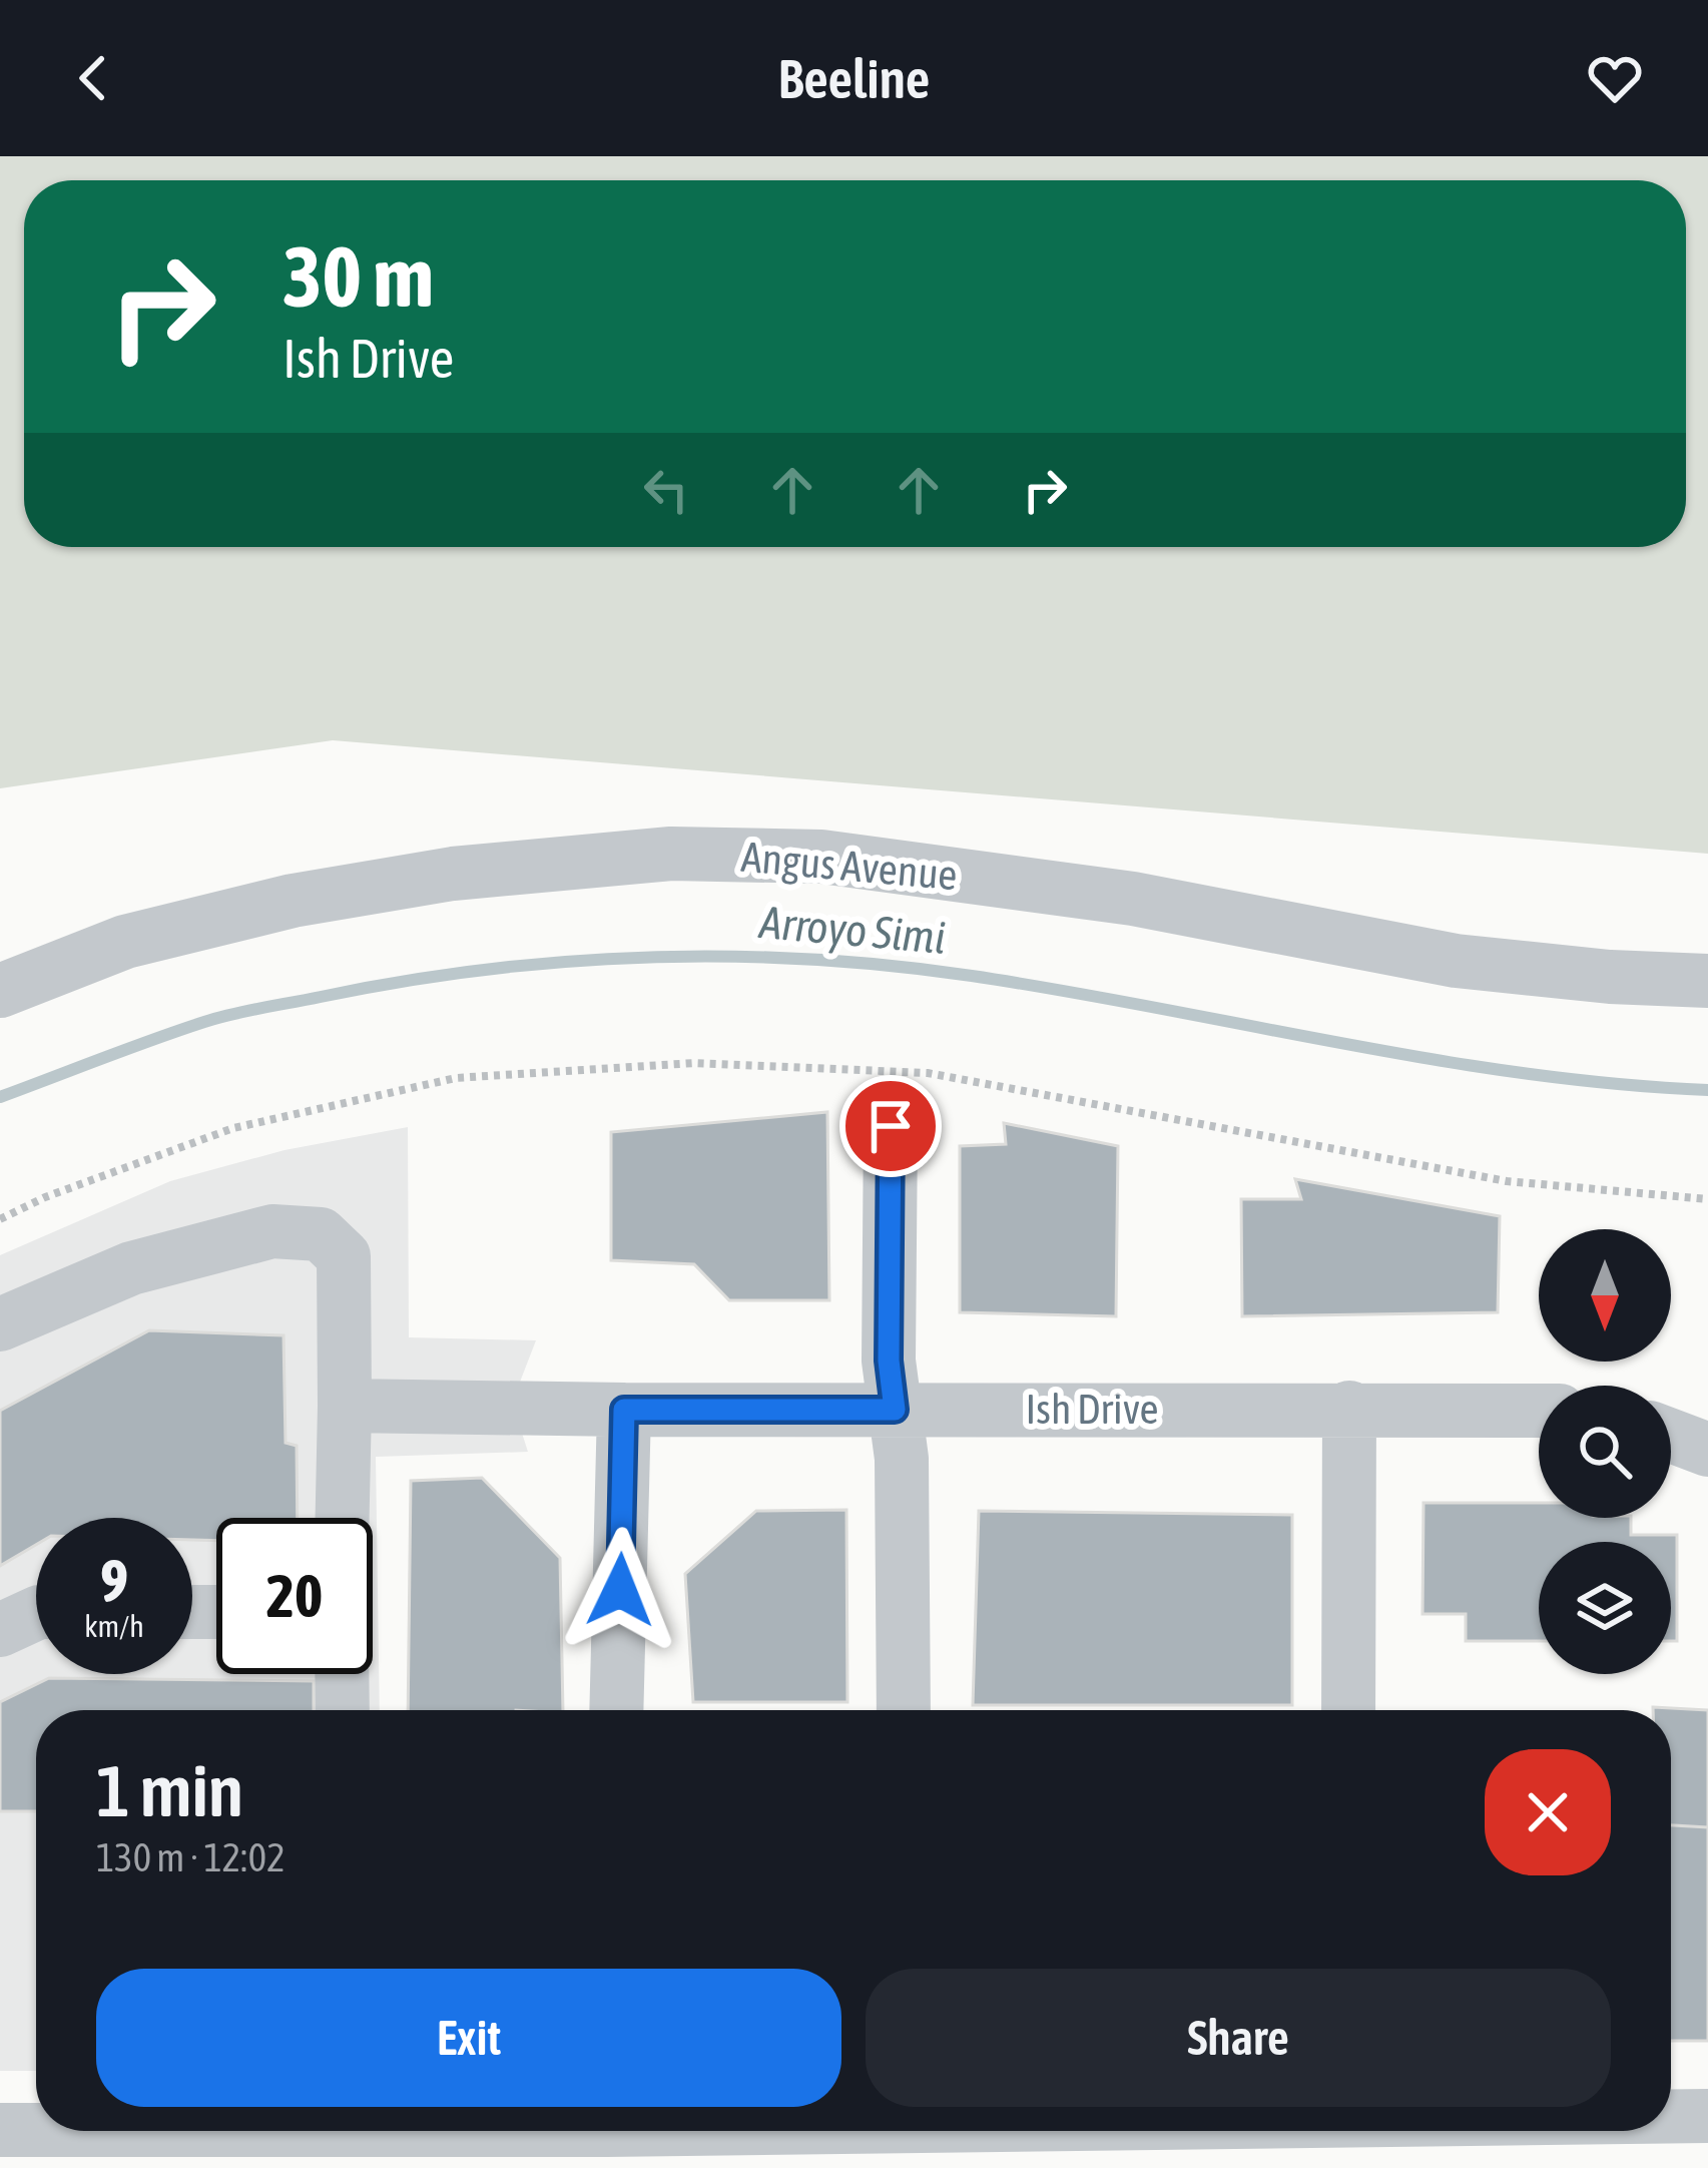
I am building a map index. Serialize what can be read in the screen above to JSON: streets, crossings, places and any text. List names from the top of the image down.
{
  "streets": {
    "street": ["Angus Avenue", "Ish Drive"]
  },
  "water": ["Arroyo Simi"],
  "north": "bottom",
  "page": {
    "header": "Beeline",
    "turn": ["30 m", "Ish Drive"],
    "speed": "9 km/h",
    "limit": "20",
    "heading": ["1 min", "130 m · 12:02"],
    "buttons": ["Exit", "Share"]
  }
}
